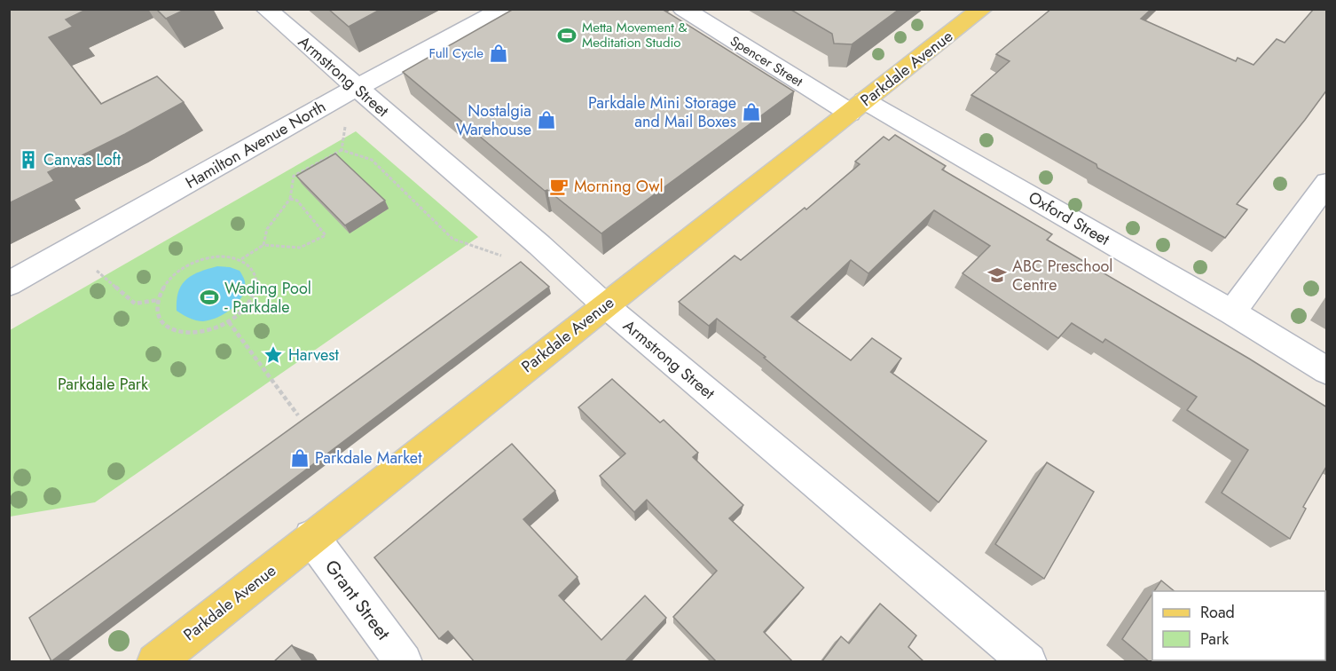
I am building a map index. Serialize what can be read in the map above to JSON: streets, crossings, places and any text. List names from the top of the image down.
{
  "streets": {
    "main road": ["Parkdale Avenue"],
    "street": [
      "Spencer Street",
      "Armstrong Street",
      "Hamilton Avenue North",
      "Oxford Street",
      "Grant Street"
    ]
  },
  "crossings": [
    ["Spencer Street", "Parkdale Avenue"],
    ["Spencer Street", "Oxford Street"],
    ["Parkdale Avenue", "Armstrong Street"],
    ["Parkdale Avenue", "Oxford Street"],
    ["Parkdale Avenue", "Grant Street"],
    ["Armstrong Street", "Hamilton Avenue North"]
  ],
  "parks": ["Parkdale Park"],
  "places": {
    "sports": ["Metta Movement & Meditation Studio", "Wading Pool - Parkdale"],
    "shop": [
      "Full Cycle",
      "Parkdale Mini Storage and Mail Boxes",
      "Nostalgia Warehouse",
      "Parkdale Market"
    ],
    "building": ["Canvas Loft"],
    "cafe": ["Morning Owl"],
    "school or university": ["ABC Preschool Centre"],
    "place": ["Harvest"]
  },
  "legend": ["Road", "Park"]
}
